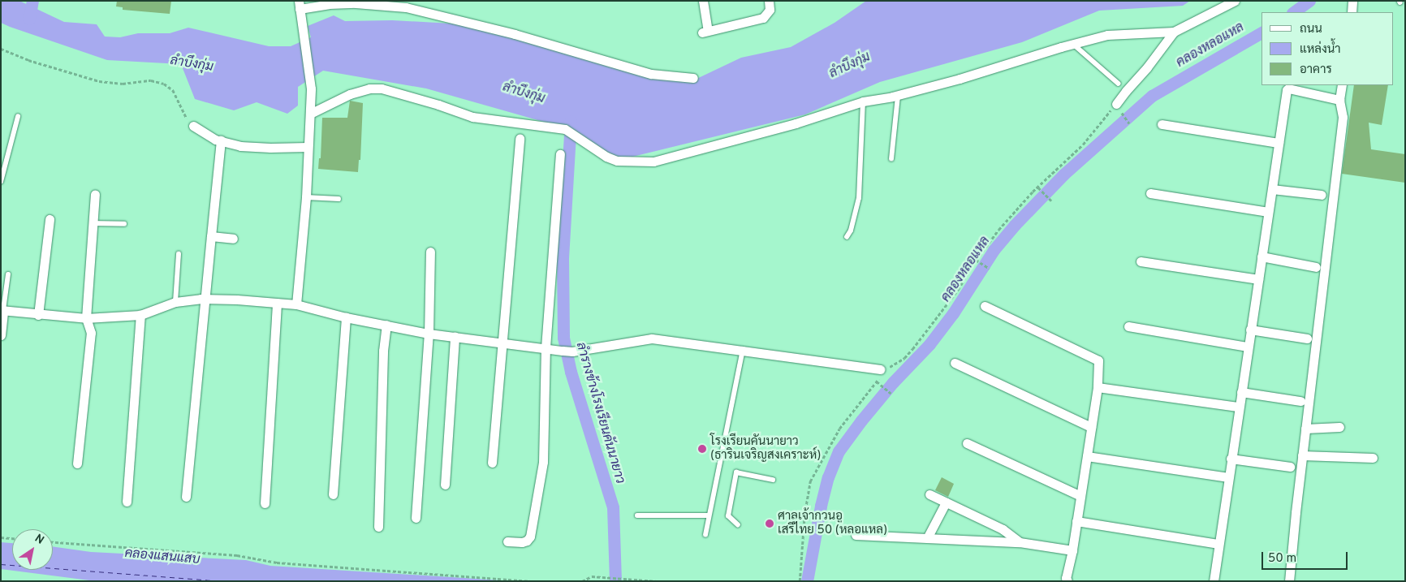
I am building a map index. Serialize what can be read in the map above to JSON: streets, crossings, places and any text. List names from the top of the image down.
{
  "water": [
    "คลองหลอแหล",
    "ลำบึงกุ่ม",
    "ลำรางข้างโรงเรียนคันนายาว",
    "คลองแสนแสบ"
  ],
  "places": ["โรงเรียนคันนายาว (ธารินเจริญสงเคราะห์)", "ศาลเจ้ากวนอู เสรีไทย 50 (หลอแหล)"],
  "legend": ["ถนน", "แหล่งน้ำ", "อาคาร"],
  "scale_bar": "50 m",
  "north": "top right"
}
